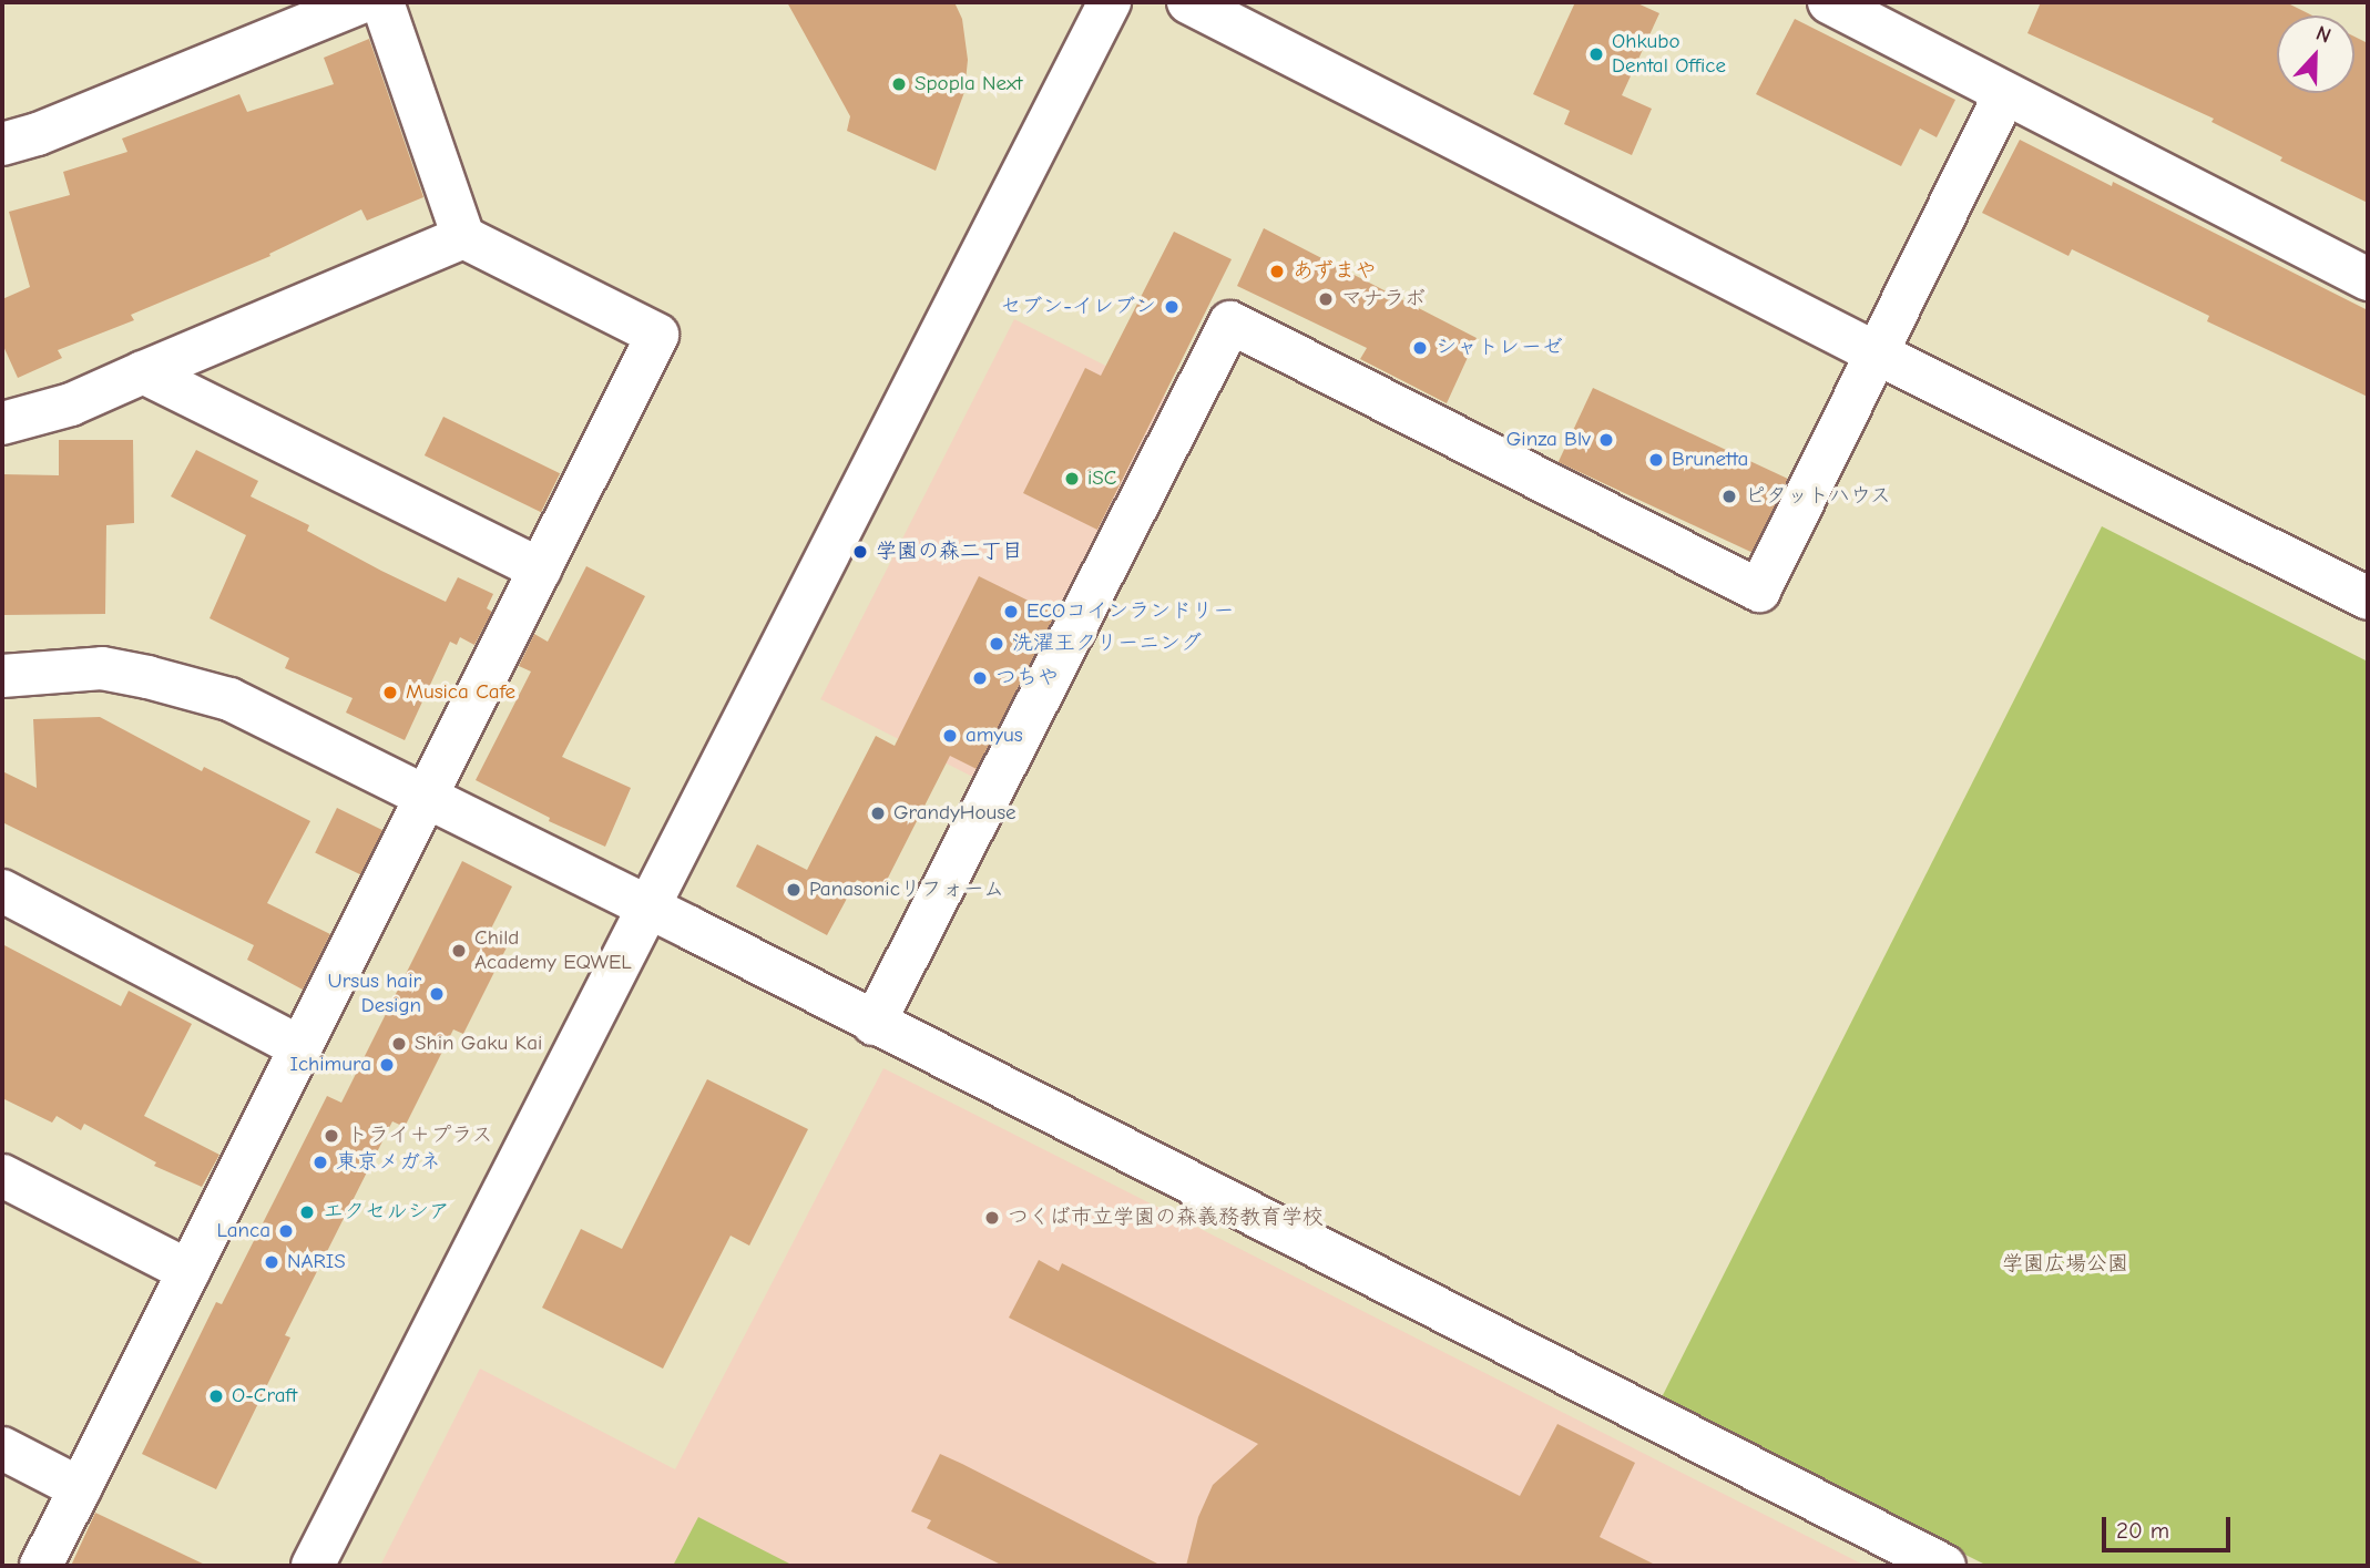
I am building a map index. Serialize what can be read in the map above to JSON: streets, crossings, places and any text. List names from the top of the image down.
{
  "parks": ["学園広場公園"],
  "places": [
    "Ohkubo Dental Office",
    "Spopla Next",
    "あずまや",
    "マナラボ",
    "セブン-イレブン",
    "シャトレーゼ",
    "Ginza Blv",
    "Brunetta",
    "iSC",
    "ピタットハウス",
    "学園の森二丁目",
    "ECOコインランドリー",
    "洗濯王クリーニング",
    "つちや",
    "Musica Cafe",
    "amyus",
    "GrandyHouse",
    "Panasonicリフォーム",
    "Child Academy EQWEL",
    "Ursus hair Design",
    "Shin Gaku Kai",
    "Ichimura",
    "トライ＋プラス",
    "東京メガネ",
    "エクセルシア",
    "つくば市立学園の森義務教育学校",
    "Lanca",
    "NARIS",
    "O-Craft"
  ],
  "scale_bar": "20 m",
  "north": "top"
}
